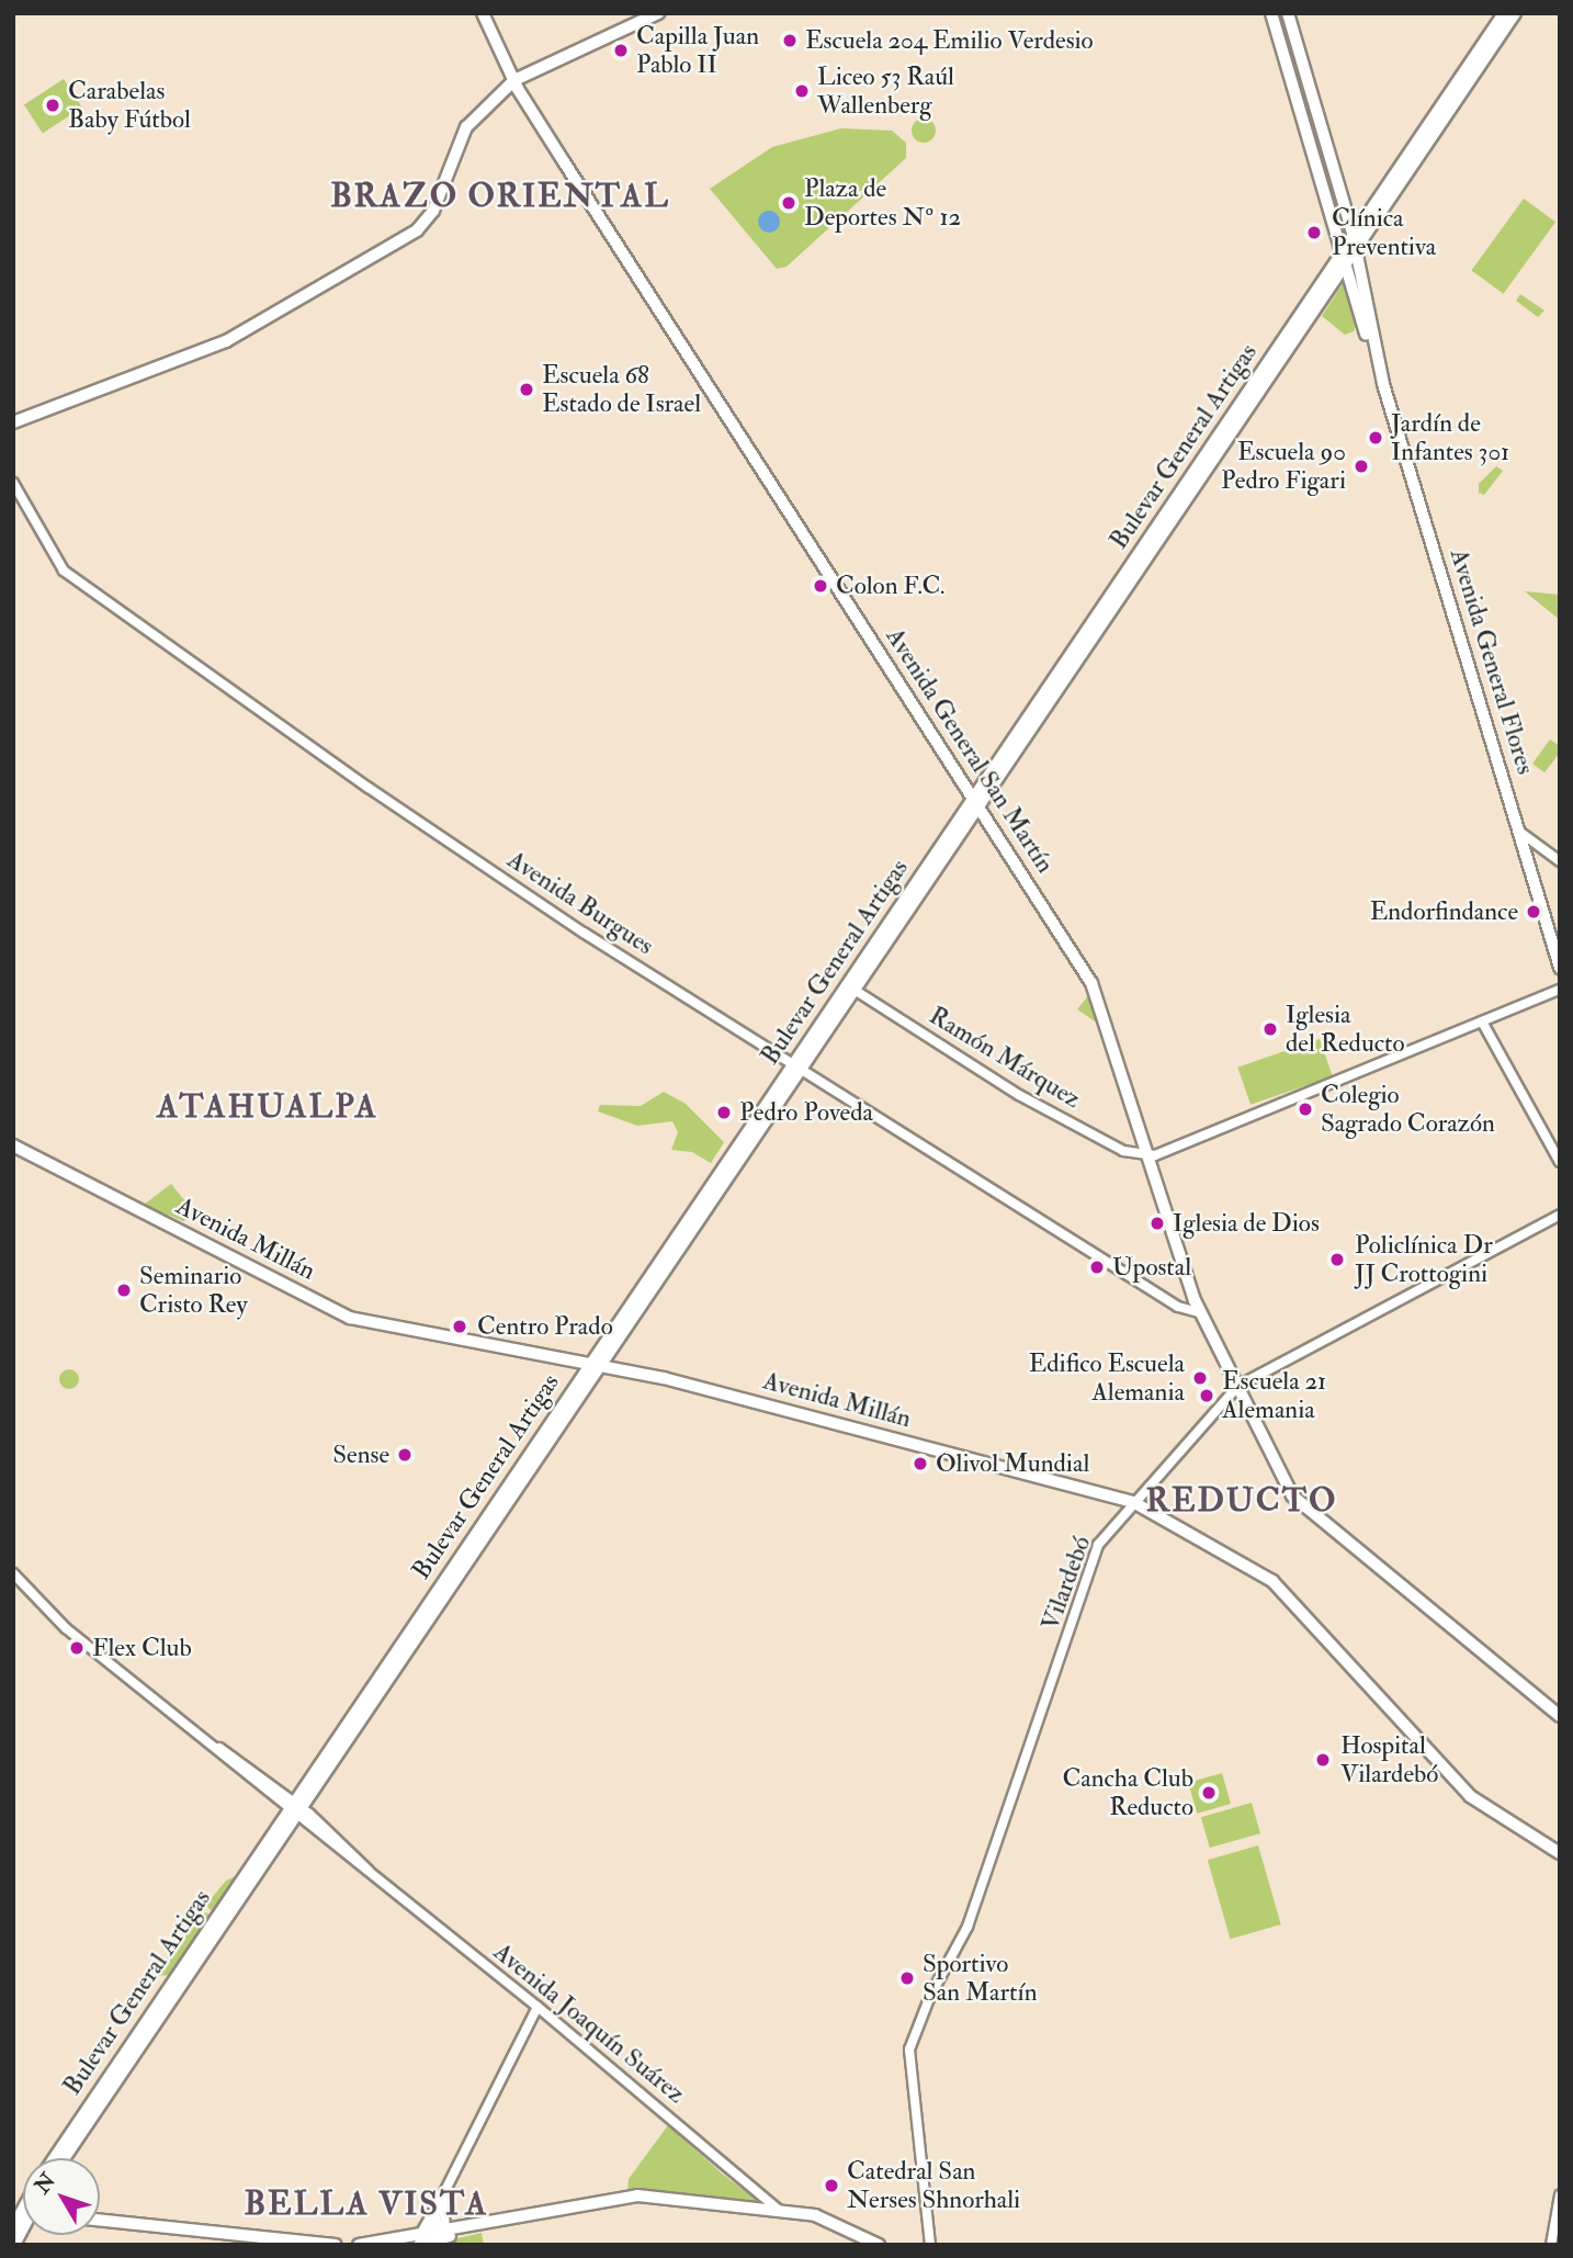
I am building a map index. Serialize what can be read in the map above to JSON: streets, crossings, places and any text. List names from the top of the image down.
{
  "streets": {
    "main road": [
      "Bulevar General Artigas",
      "Avenida General Flores",
      "Avenida General San Martín",
      "Avenida Millán"
    ],
    "street": [
      "Avenida Burgues",
      "Ramón Márquez",
      "Vilardebó",
      "Avenida Joaquín Suárez"
    ]
  },
  "crossings": [
    ["Bulevar General Artigas", "Avenida General Flores"],
    ["Bulevar General Artigas", "Avenida General San Martín"],
    ["Bulevar General Artigas", "Avenida Burgues"],
    ["Bulevar General Artigas", "Ramón Márquez"],
    ["Bulevar General Artigas", "Avenida Millán"],
    ["Bulevar General Artigas", "Avenida Joaquín Suárez"],
    ["Avenida General San Martín", "Avenida Burgues"],
    ["Avenida General San Martín", "Ramón Márquez"],
    ["Avenida General San Martín", "Vilardebó"],
    ["Avenida Millán", "Vilardebó"]
  ],
  "districts": [
    "BRAZO ORIENTAL",
    "ATAHUALPA",
    "REDUCTO",
    "BELLA VISTA"
  ],
  "places": [
    "Escuela 204 Emilio Verdesio",
    "Capilla Juan Pablo II",
    "Liceo 53 Raúl Wallenberg",
    "Carabelas Baby Fútbol",
    "Plaza de Deportes Nº 12",
    "Clínica Preventiva",
    "Escuela 68 Estado de Israel",
    "Jardín de Infantes 301",
    "Escuela 90 Pedro Figari",
    "Colon F.C.",
    "Endorfindance",
    "Iglesia del Reducto",
    "Colegio Sagrado Corazón",
    "Pedro Poveda",
    "Iglesia de Dios",
    "Policlínica Dr JJ Crottogini",
    "Upostal",
    "Seminario Cristo Rey",
    "Centro Prado",
    "Edifico Escuela Alemania",
    "Escuela 21 Alemania",
    "Sense",
    "Olivol Mundial",
    "Flex Club",
    "Hospital Vilardebó",
    "Cancha Club Reducto",
    "Sportivo San Martín",
    "Catedral San Nerses Shnorhali"
  ],
  "north": "top left"
}
